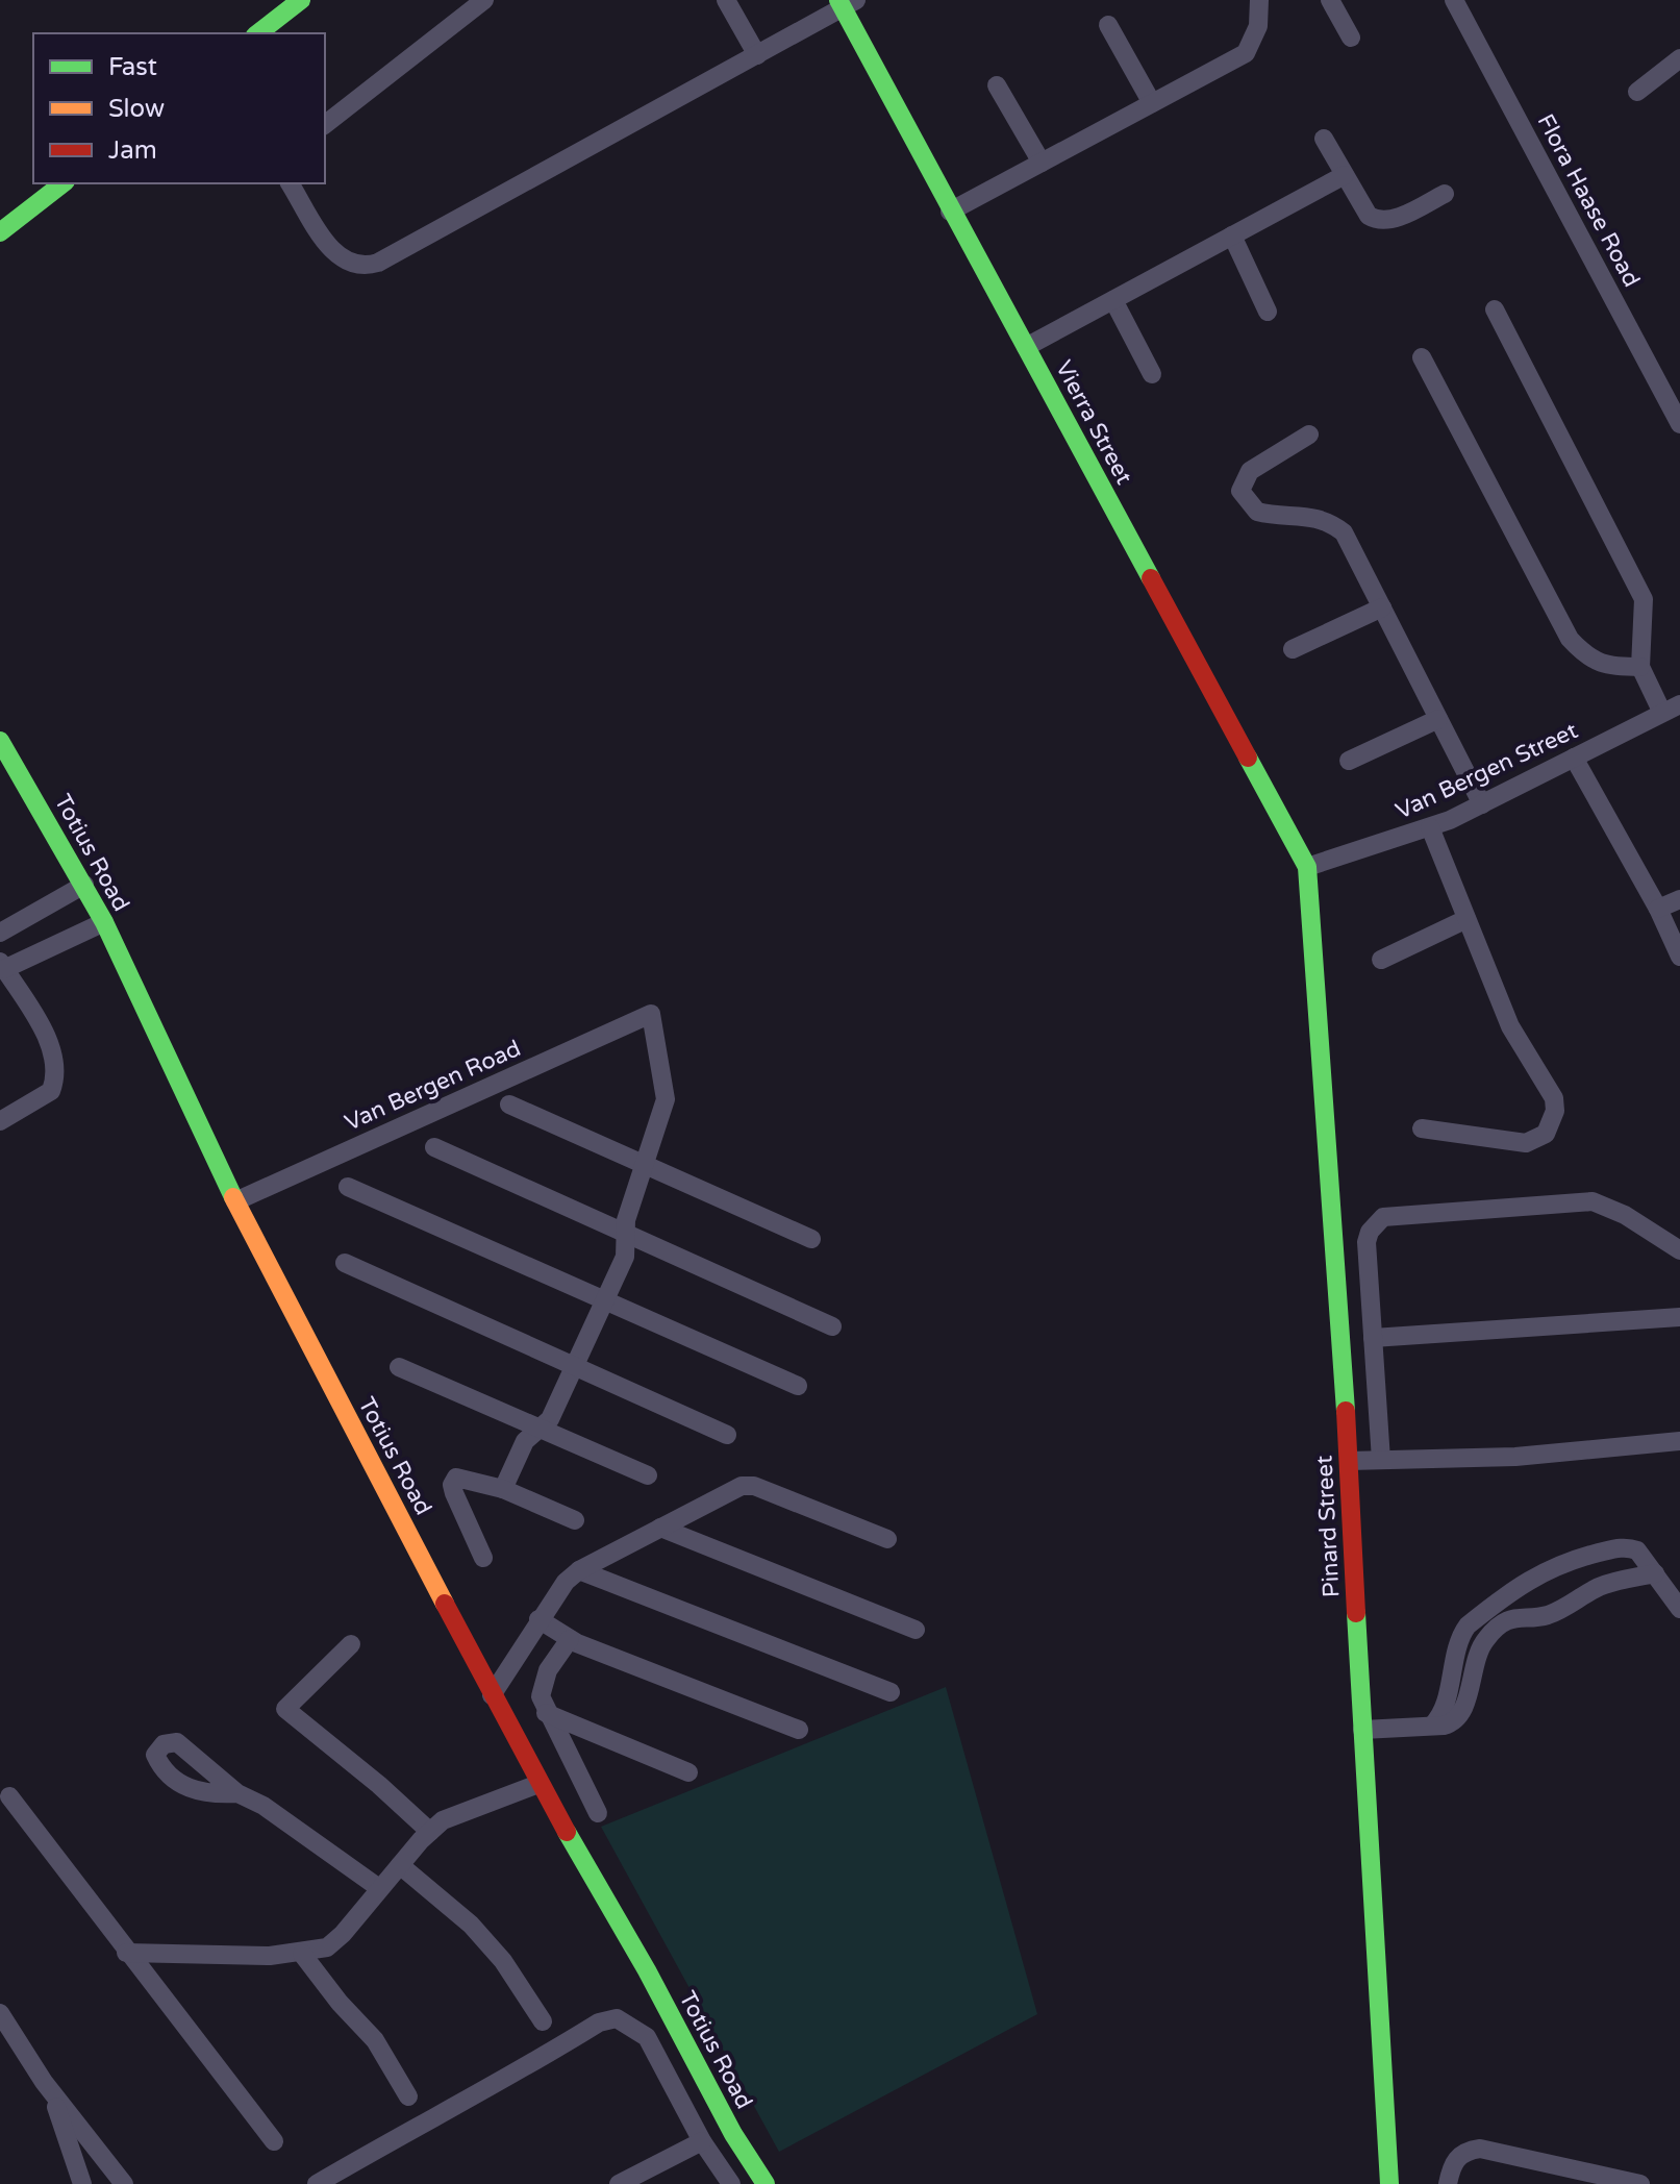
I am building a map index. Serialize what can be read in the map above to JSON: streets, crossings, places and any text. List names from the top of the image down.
{
  "streets": {
    "street": [
      "Flora Haase Road",
      "Vierra Street",
      "Van Bergen Street",
      "Totius Road",
      "Van Bergen Road",
      "Pinard Street"
    ]
  },
  "crossings": [
    ["Vierra Street", "Van Bergen Street"],
    ["Vierra Street", "Pinard Street"],
    ["Van Bergen Street", "Pinard Street"],
    ["Totius Road", "Van Bergen Road"]
  ],
  "legend": ["Fast", "Slow", "Jam"]
}
